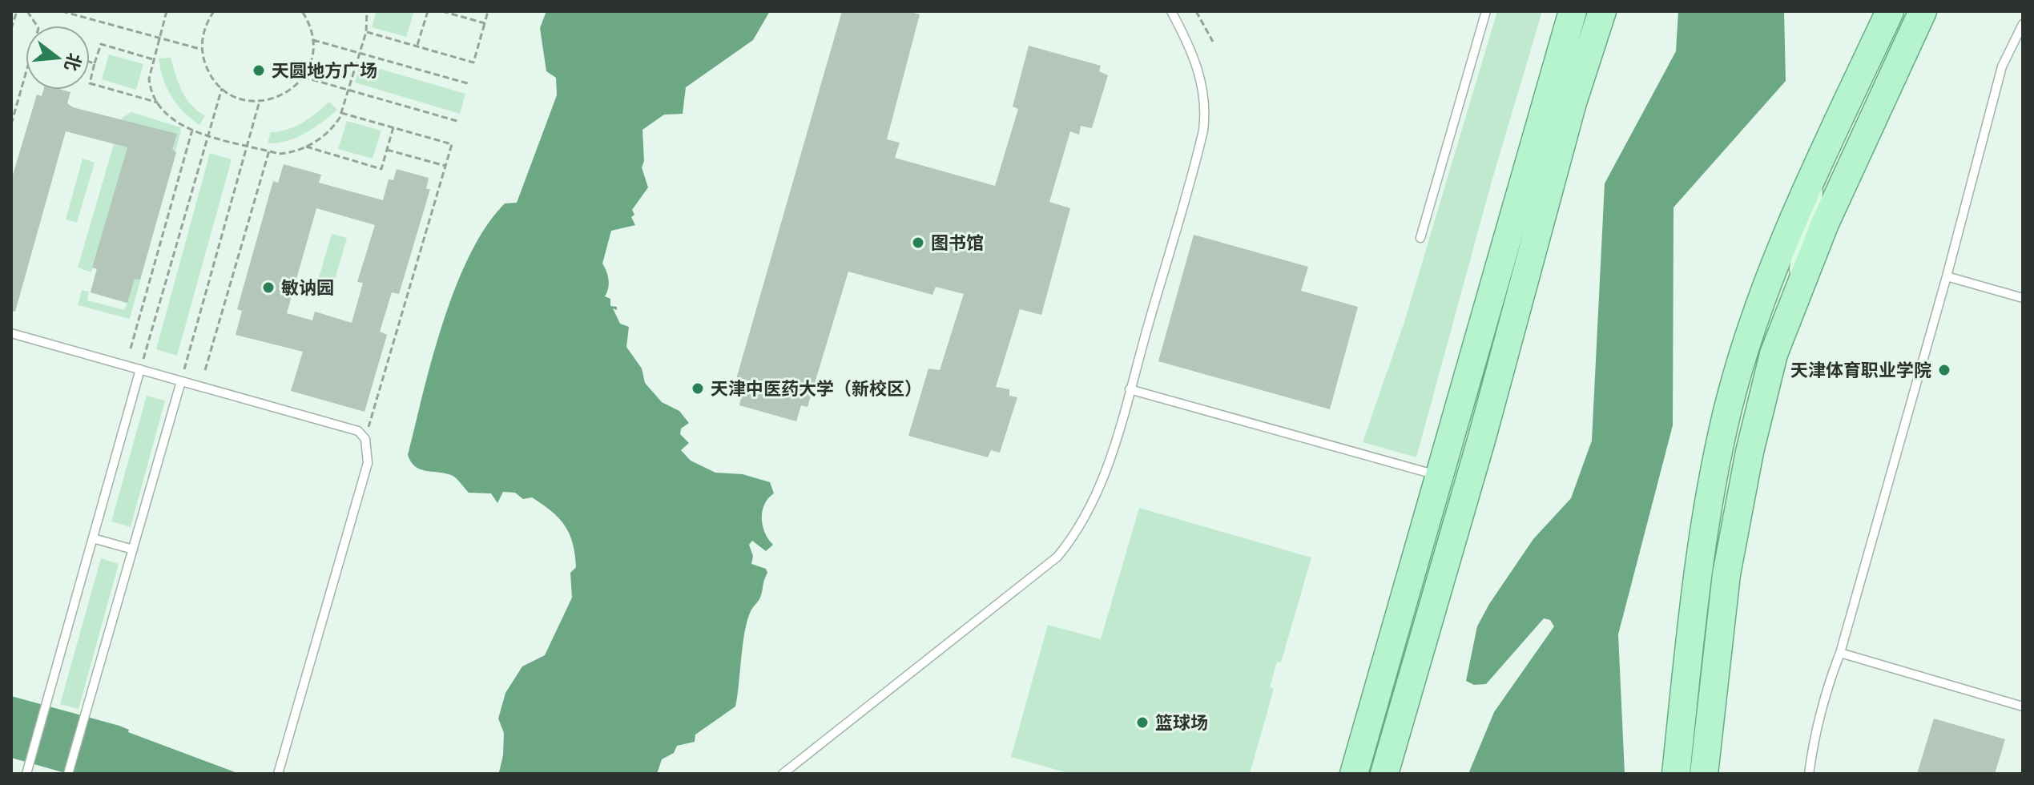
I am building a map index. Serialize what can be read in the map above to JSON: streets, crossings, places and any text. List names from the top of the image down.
{
  "places": [
    "天圆地方广场",
    "图书馆",
    "敏讷园",
    "天津体育职业学院",
    "天津中医药大学（新校区）",
    "篮球场"
  ],
  "north": "right"
}
